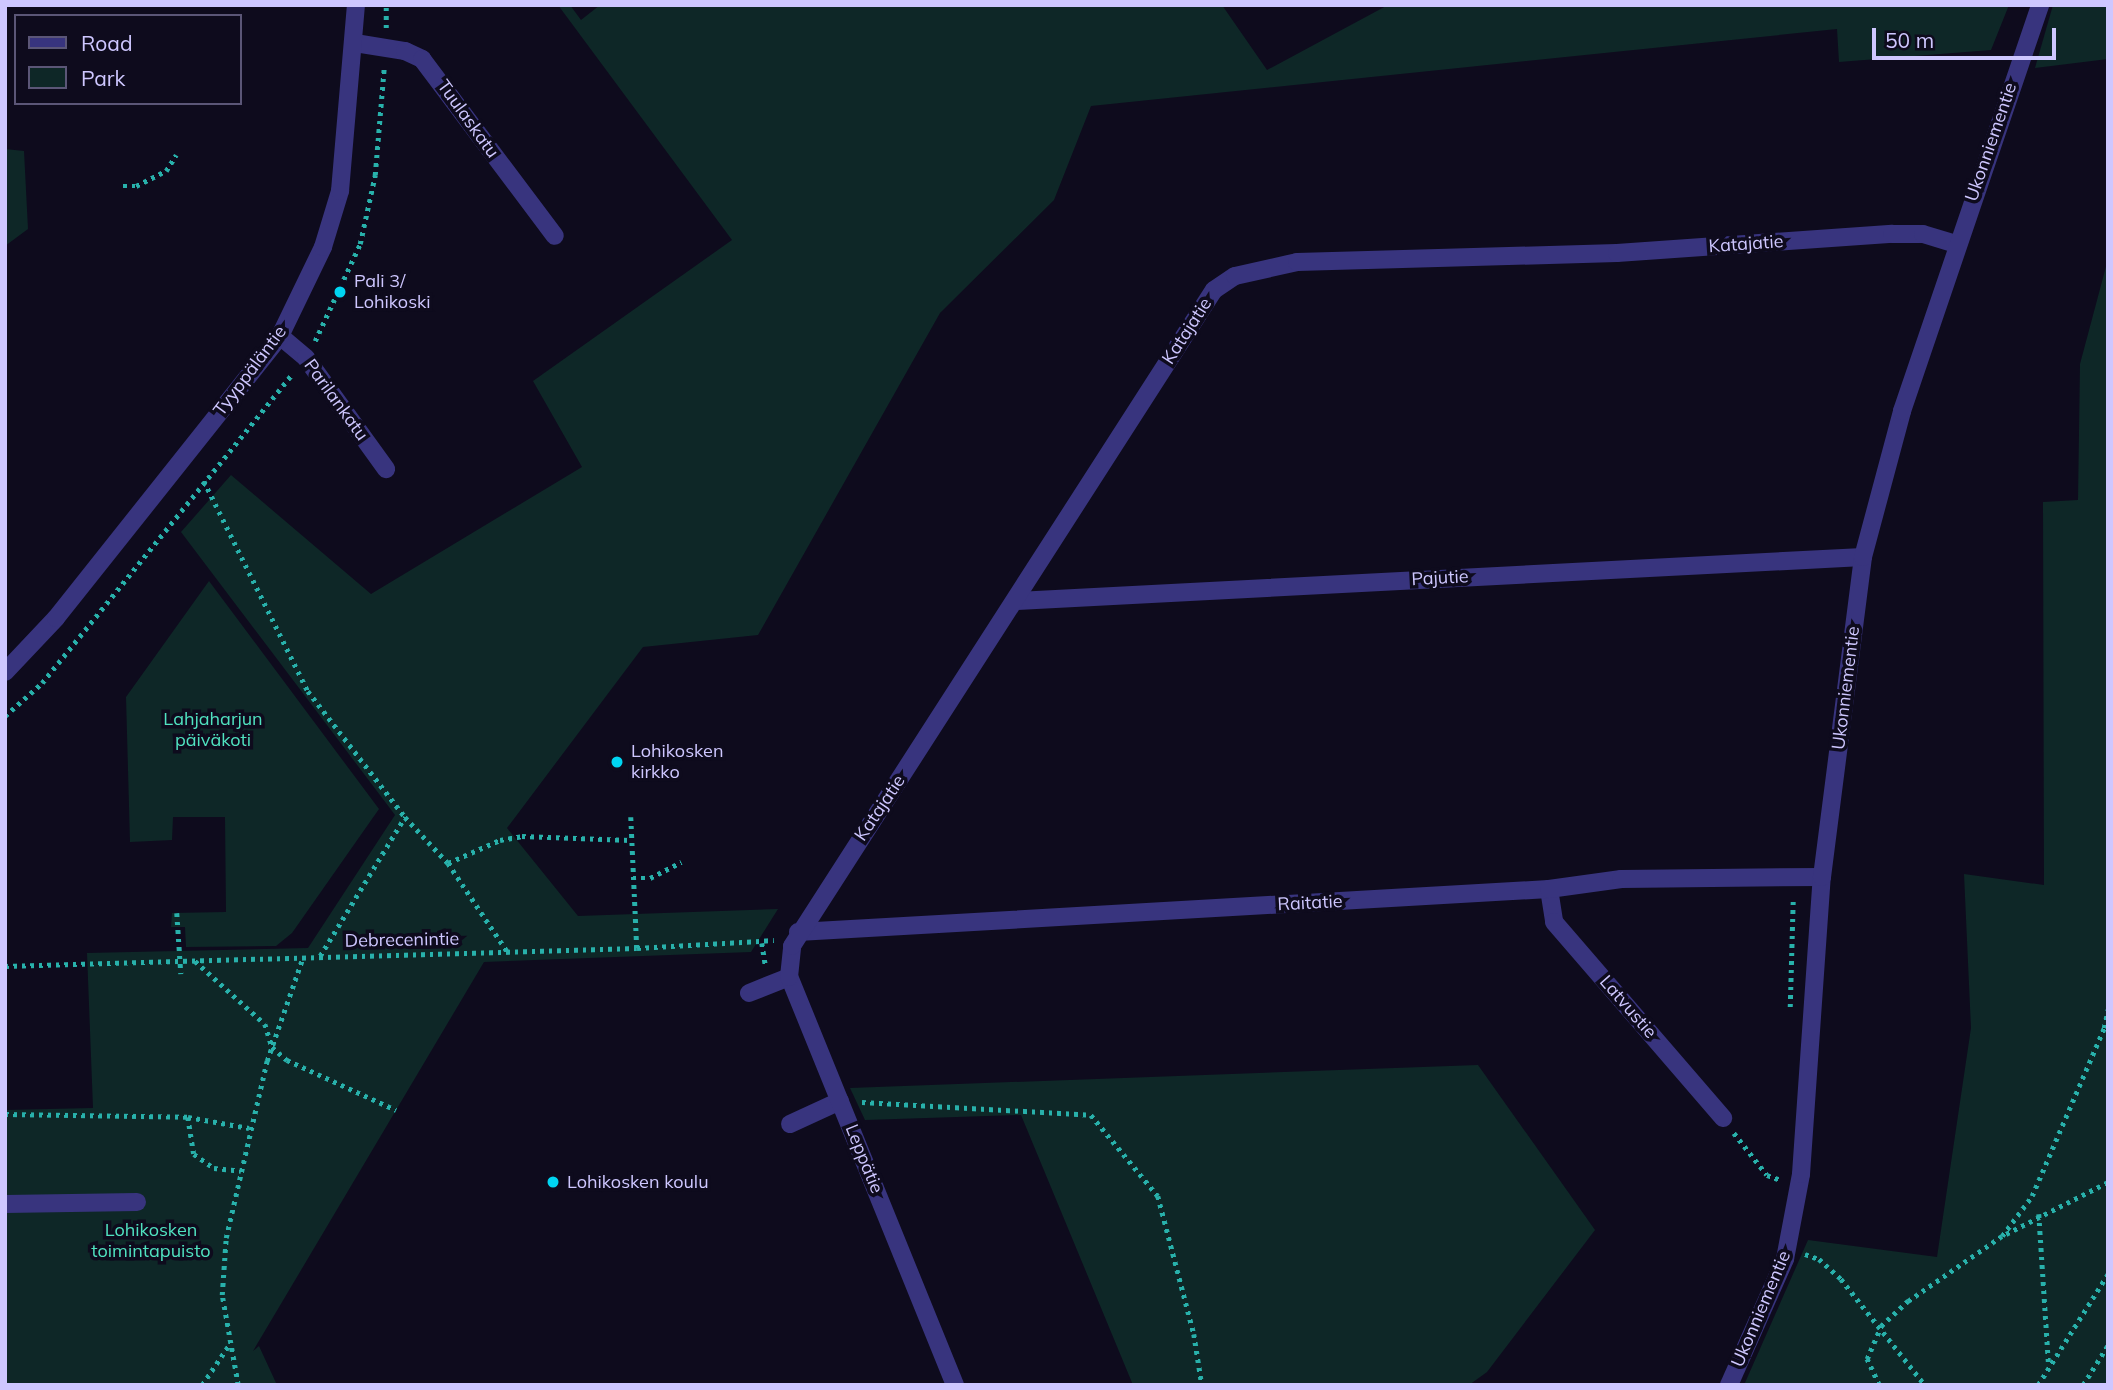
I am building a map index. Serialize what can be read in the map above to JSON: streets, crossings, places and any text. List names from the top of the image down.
{
  "streets": {
    "street": [
      "Tuulaskatu",
      "Ukonniementie",
      "Katajatie",
      "Tyyppäläntie",
      "Parilankatu",
      "Pajutie",
      "Raitatie",
      "Latvustie",
      "Leppätie"
    ],
    "path": ["Debrecenintie"]
  },
  "crossings": [
    ["Tuulaskatu", "Tyyppäläntie"],
    ["Ukonniementie", "Katajatie"],
    ["Ukonniementie", "Pajutie"],
    ["Ukonniementie", "Raitatie"],
    ["Katajatie", "Pajutie"],
    ["Katajatie", "Raitatie"],
    ["Katajatie", "Debrecenintie"],
    ["Tyyppäläntie", "Parilankatu"],
    ["Raitatie", "Debrecenintie"],
    ["Raitatie", "Latvustie"]
  ],
  "parks": ["Lahjaharjun päiväkoti", "Lohikosken toimintapuisto"],
  "places": ["Pali 3/ Lohikoski", "Lohikosken kirkko", "Lohikosken koulu"],
  "legend": ["Road", "Park"],
  "scale_bar": "50 m"
}
